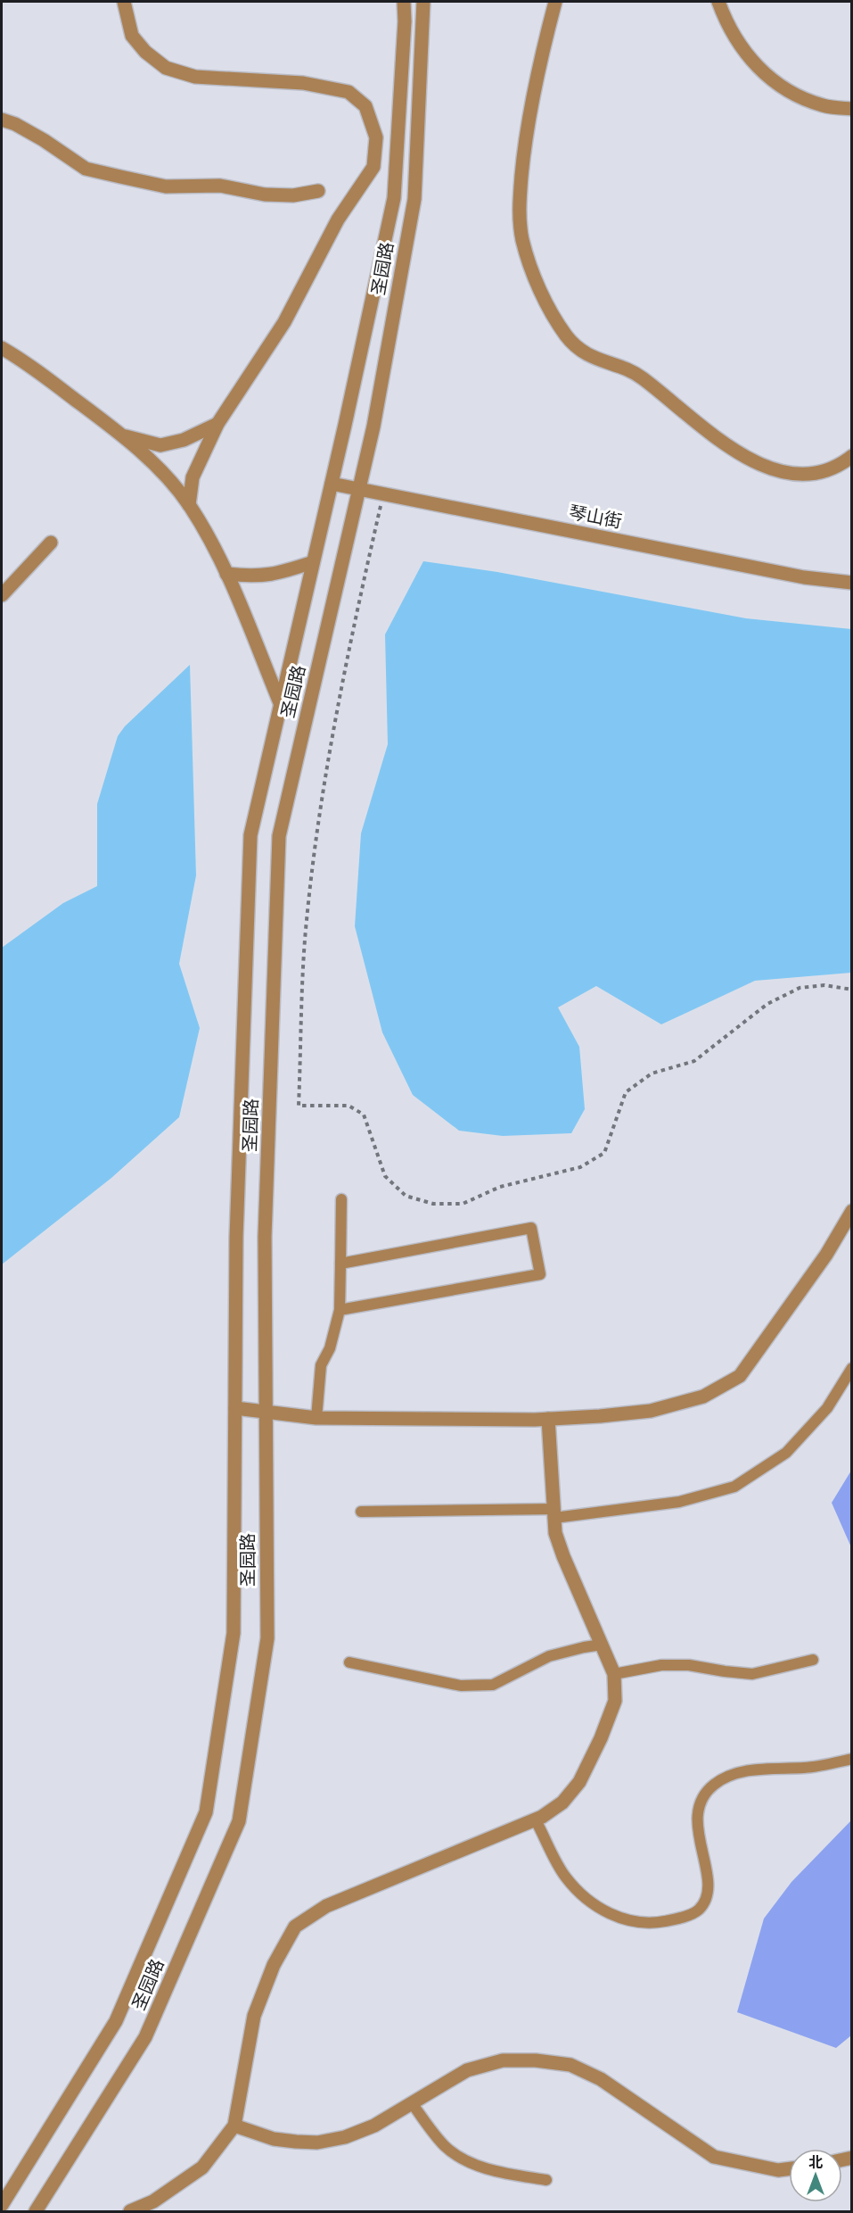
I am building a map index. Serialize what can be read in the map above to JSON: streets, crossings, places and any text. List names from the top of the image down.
{
  "streets": {
    "street": ["圣园路", "琴山街"]
  },
  "crossings": [
    ["圣园路", "琴山街"]
  ],
  "north": "top"
}
